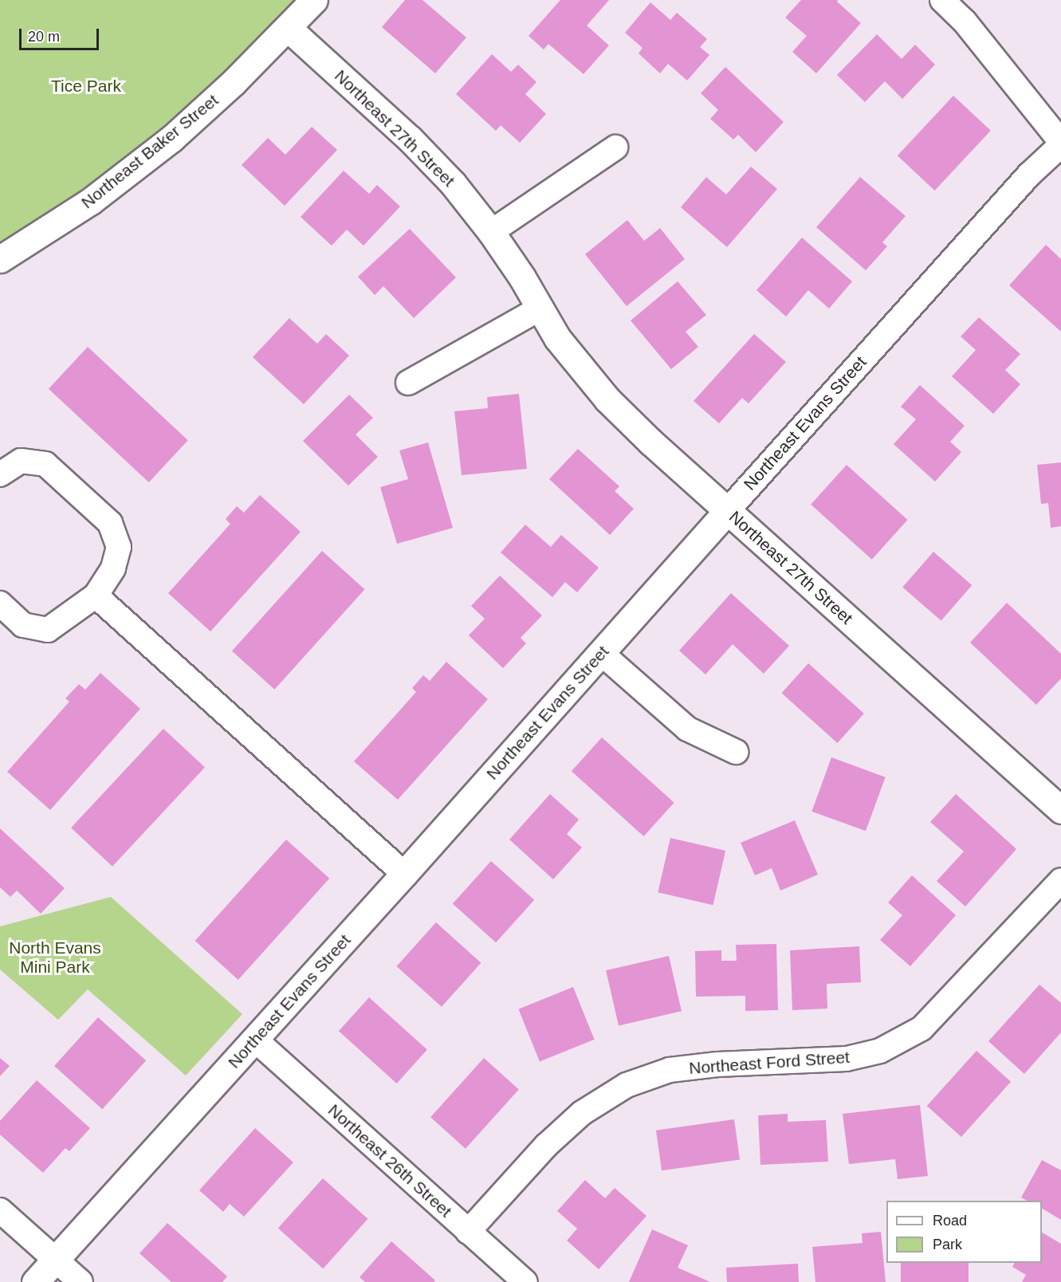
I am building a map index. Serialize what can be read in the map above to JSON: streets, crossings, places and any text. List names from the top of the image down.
{
  "streets": {
    "street": [
      "Northeast 27th Street",
      "Northeast Baker Street",
      "Northeast Evans Street",
      "Northeast Ford Street",
      "Northeast 26th Street"
    ]
  },
  "crossings": [
    ["Northeast 27th Street", "Northeast Baker Street"],
    ["Northeast 27th Street", "Northeast Evans Street"],
    ["Northeast Evans Street", "Northeast 26th Street"],
    ["Northeast Ford Street", "Northeast 26th Street"]
  ],
  "parks": ["Tice Park", "North Evans Mini Park"],
  "legend": ["Road", "Park"],
  "scale_bar": "20 m"
}
